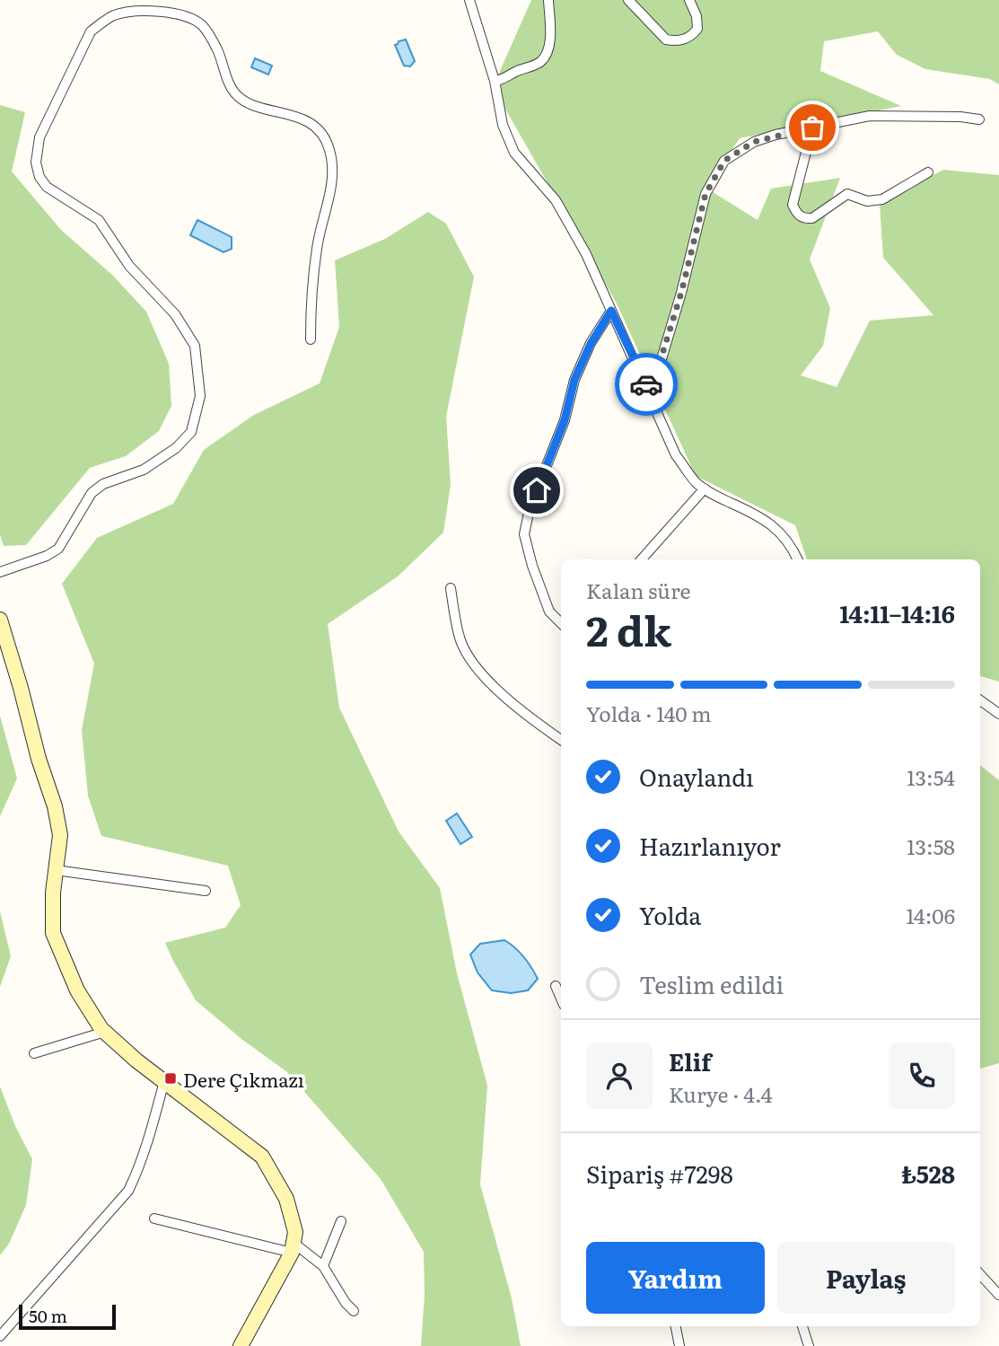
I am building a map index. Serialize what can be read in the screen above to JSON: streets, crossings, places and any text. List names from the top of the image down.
{
  "places": {
    "transit": ["Dere Çıkmazı"]
  },
  "scale_bar": "50 m",
  "page": {
    "heading": ["2 dk", "Kalan süre", "14:11–14:16"],
    "panel": [
      "Elif",
      "Kurye · 4.4",
      "Sipariş #7298",
      "₺528"
    ],
    "bar": "Yolda · 140 m",
    "list": [
      ["Onaylandı", "13:54"],
      ["Hazırlanıyor", "13:58"],
      ["Yolda", "14:06"],
      "Teslim edildi"
    ],
    "buttons": ["Yardım", "Paylaş"],
    "scale": "50 m"
  }
}
